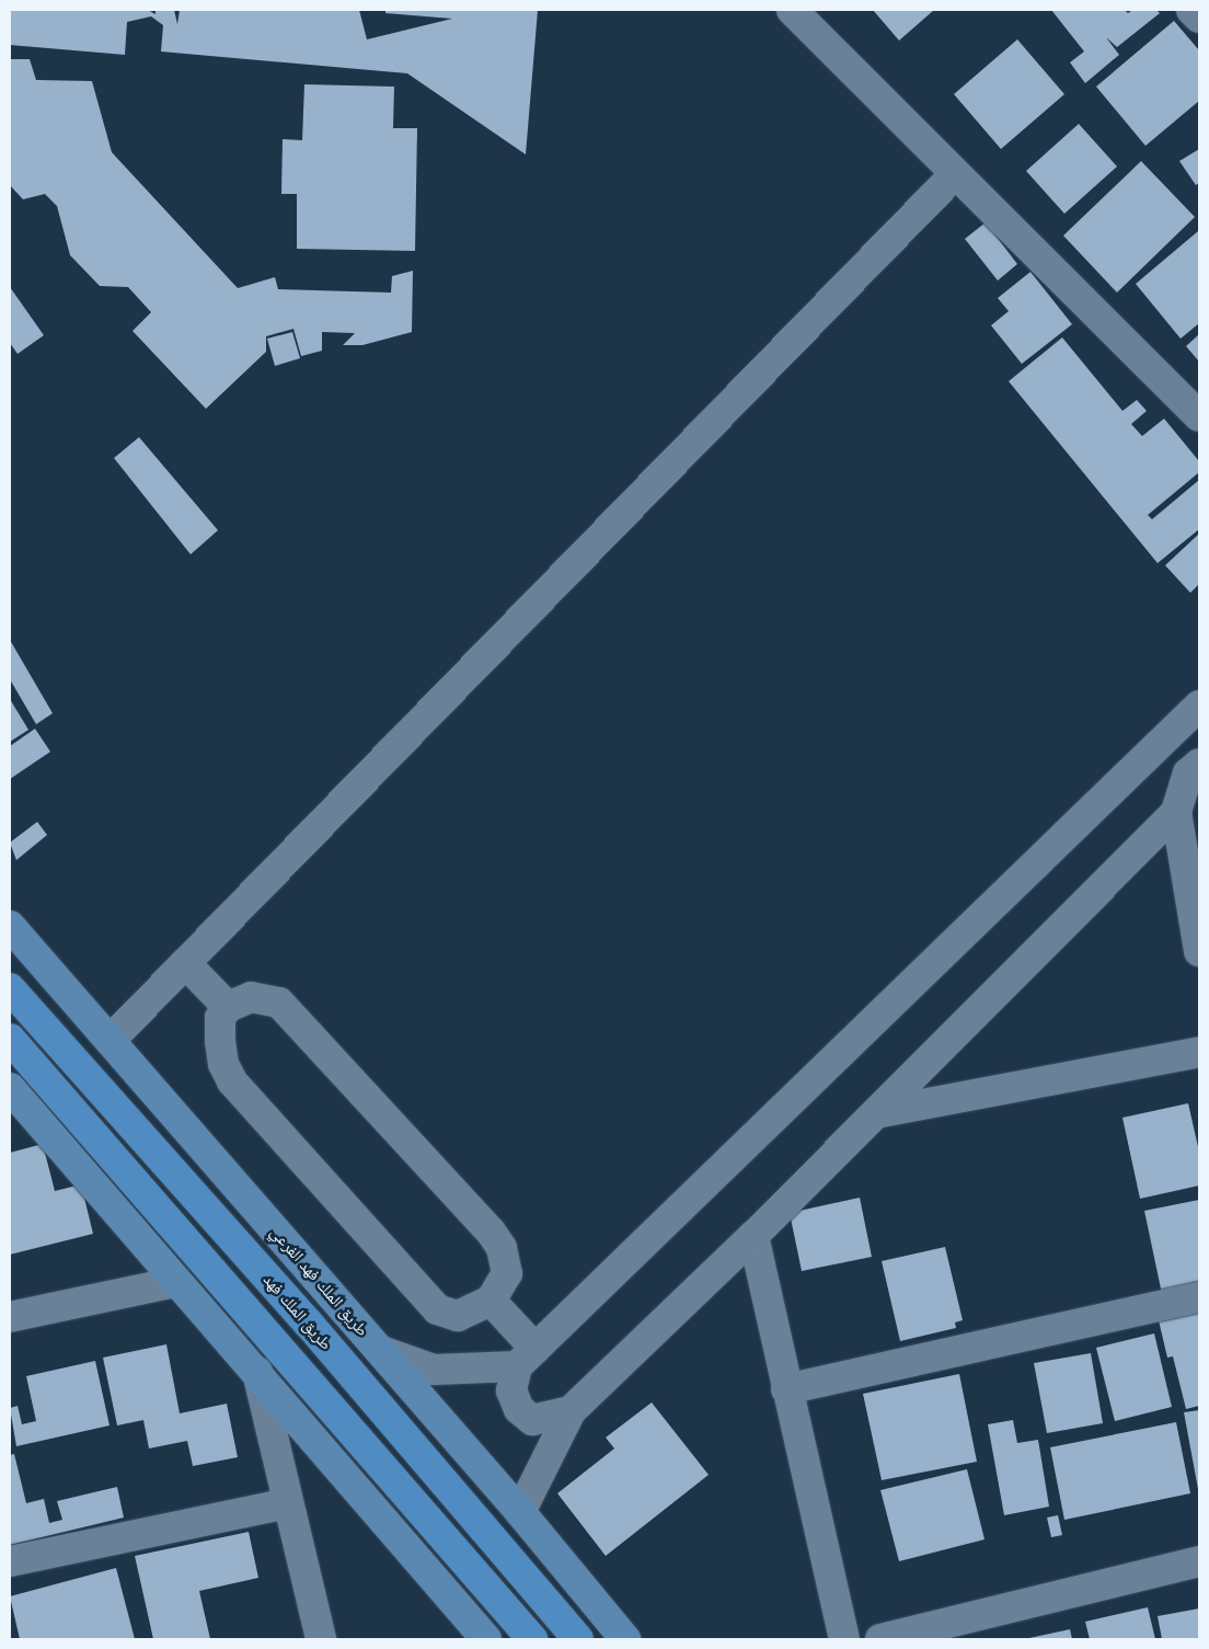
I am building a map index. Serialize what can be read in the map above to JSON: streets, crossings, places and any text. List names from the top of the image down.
{
  "streets": {
    "highway": ["طريق الملك فهد"],
    "main road": ["طريق الملك فهد الفرعي"]
  }
}
